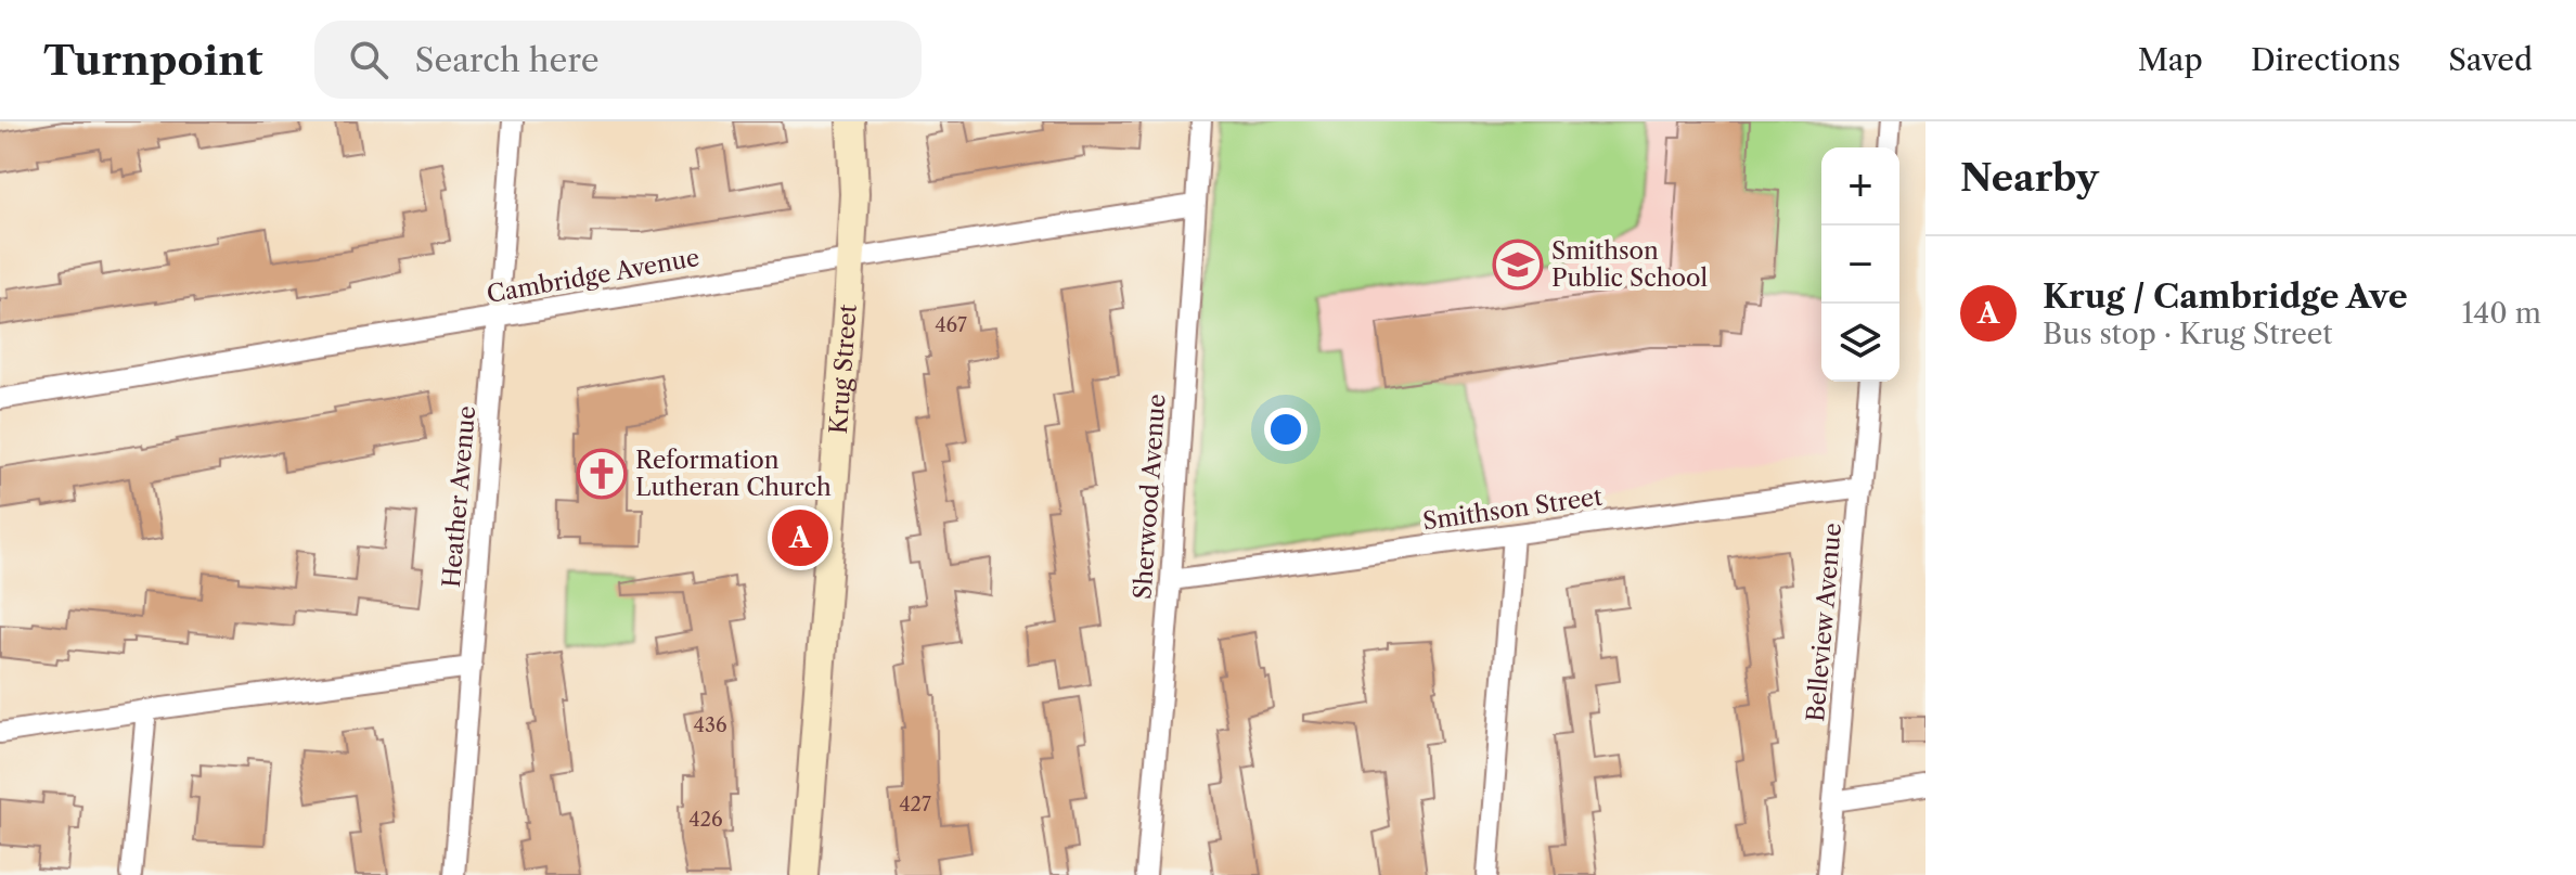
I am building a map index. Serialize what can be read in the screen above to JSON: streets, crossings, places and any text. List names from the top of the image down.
{
  "streets": {
    "street": [
      "Cambridge Avenue",
      "Krug Street",
      "Heather Avenue",
      "Sherwood Avenue",
      "Smithson Street",
      "Belleview Avenue"
    ]
  },
  "crossings": [
    ["Cambridge Avenue", "Krug Street"],
    ["Cambridge Avenue", "Heather Avenue"],
    ["Cambridge Avenue", "Sherwood Avenue"],
    ["Sherwood Avenue", "Smithson Street"],
    ["Smithson Street", "Belleview Avenue"]
  ],
  "places": {
    "school or university": ["Smithson Public School"],
    "church": ["Reformation Lutheran Church"]
  },
  "house_numbers": [
    "467",
    "436",
    "427",
    "426"
  ],
  "page": {
    "header": "Turnpoint",
    "search": "Search here",
    "nav": ["Map", "Directions", "Saved"],
    "heading": "Nearby",
    "map_buttons": ["+", "−"],
    "list": [
      {
        "mark": "A",
        "name": "Krug / Cambridge Ave",
        "note": "Bus stop · Krug Street",
        "value": "140 m"
      }
    ],
    "pins": "A"
  }
}
